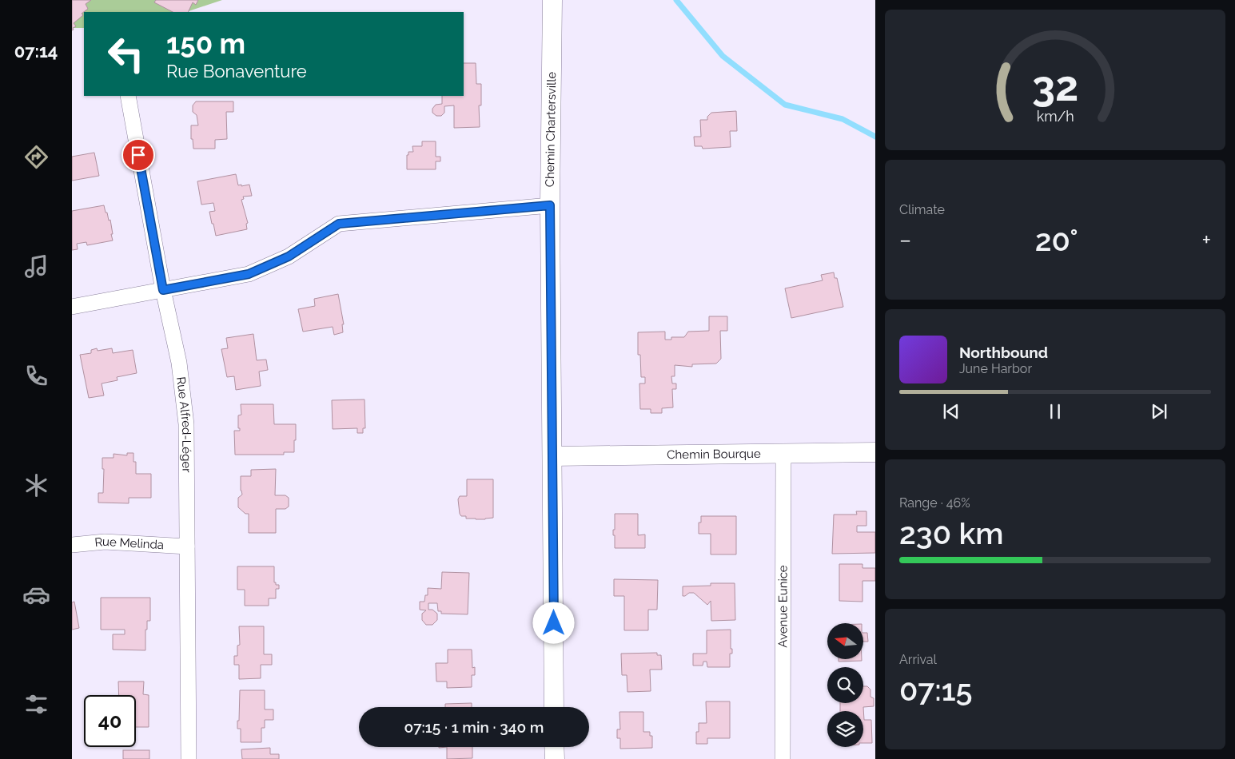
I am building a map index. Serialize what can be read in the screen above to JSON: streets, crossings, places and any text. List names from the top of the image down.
{
  "streets": {
    "street": [
      "Chemin Chartersville",
      "Rue Alfred-Léger",
      "Chemin Bourque",
      "Rue Melinda",
      "Avenue Eunice"
    ]
  },
  "crossings": [
    ["Chemin Chartersville", "Chemin Bourque"],
    ["Rue Alfred-Léger", "Rue Melinda"],
    ["Chemin Bourque", "Avenue Eunice"]
  ],
  "north": "left",
  "page": {
    "tabs": "07:14",
    "turn": ["150 m", "Rue Bonaventure"],
    "tile": [
      "Climate",
      ["Range · 46%", "230 km"],
      ["Arrival", "07:15"]
    ],
    "heat": ["−", "20°", "+"],
    "song": ["Northbound", "June Harbor"],
    "limit": "40",
    "trip": "07:15 · 1 min · 340 m",
    "gauge": ["32", "km/h"]
  }
}
